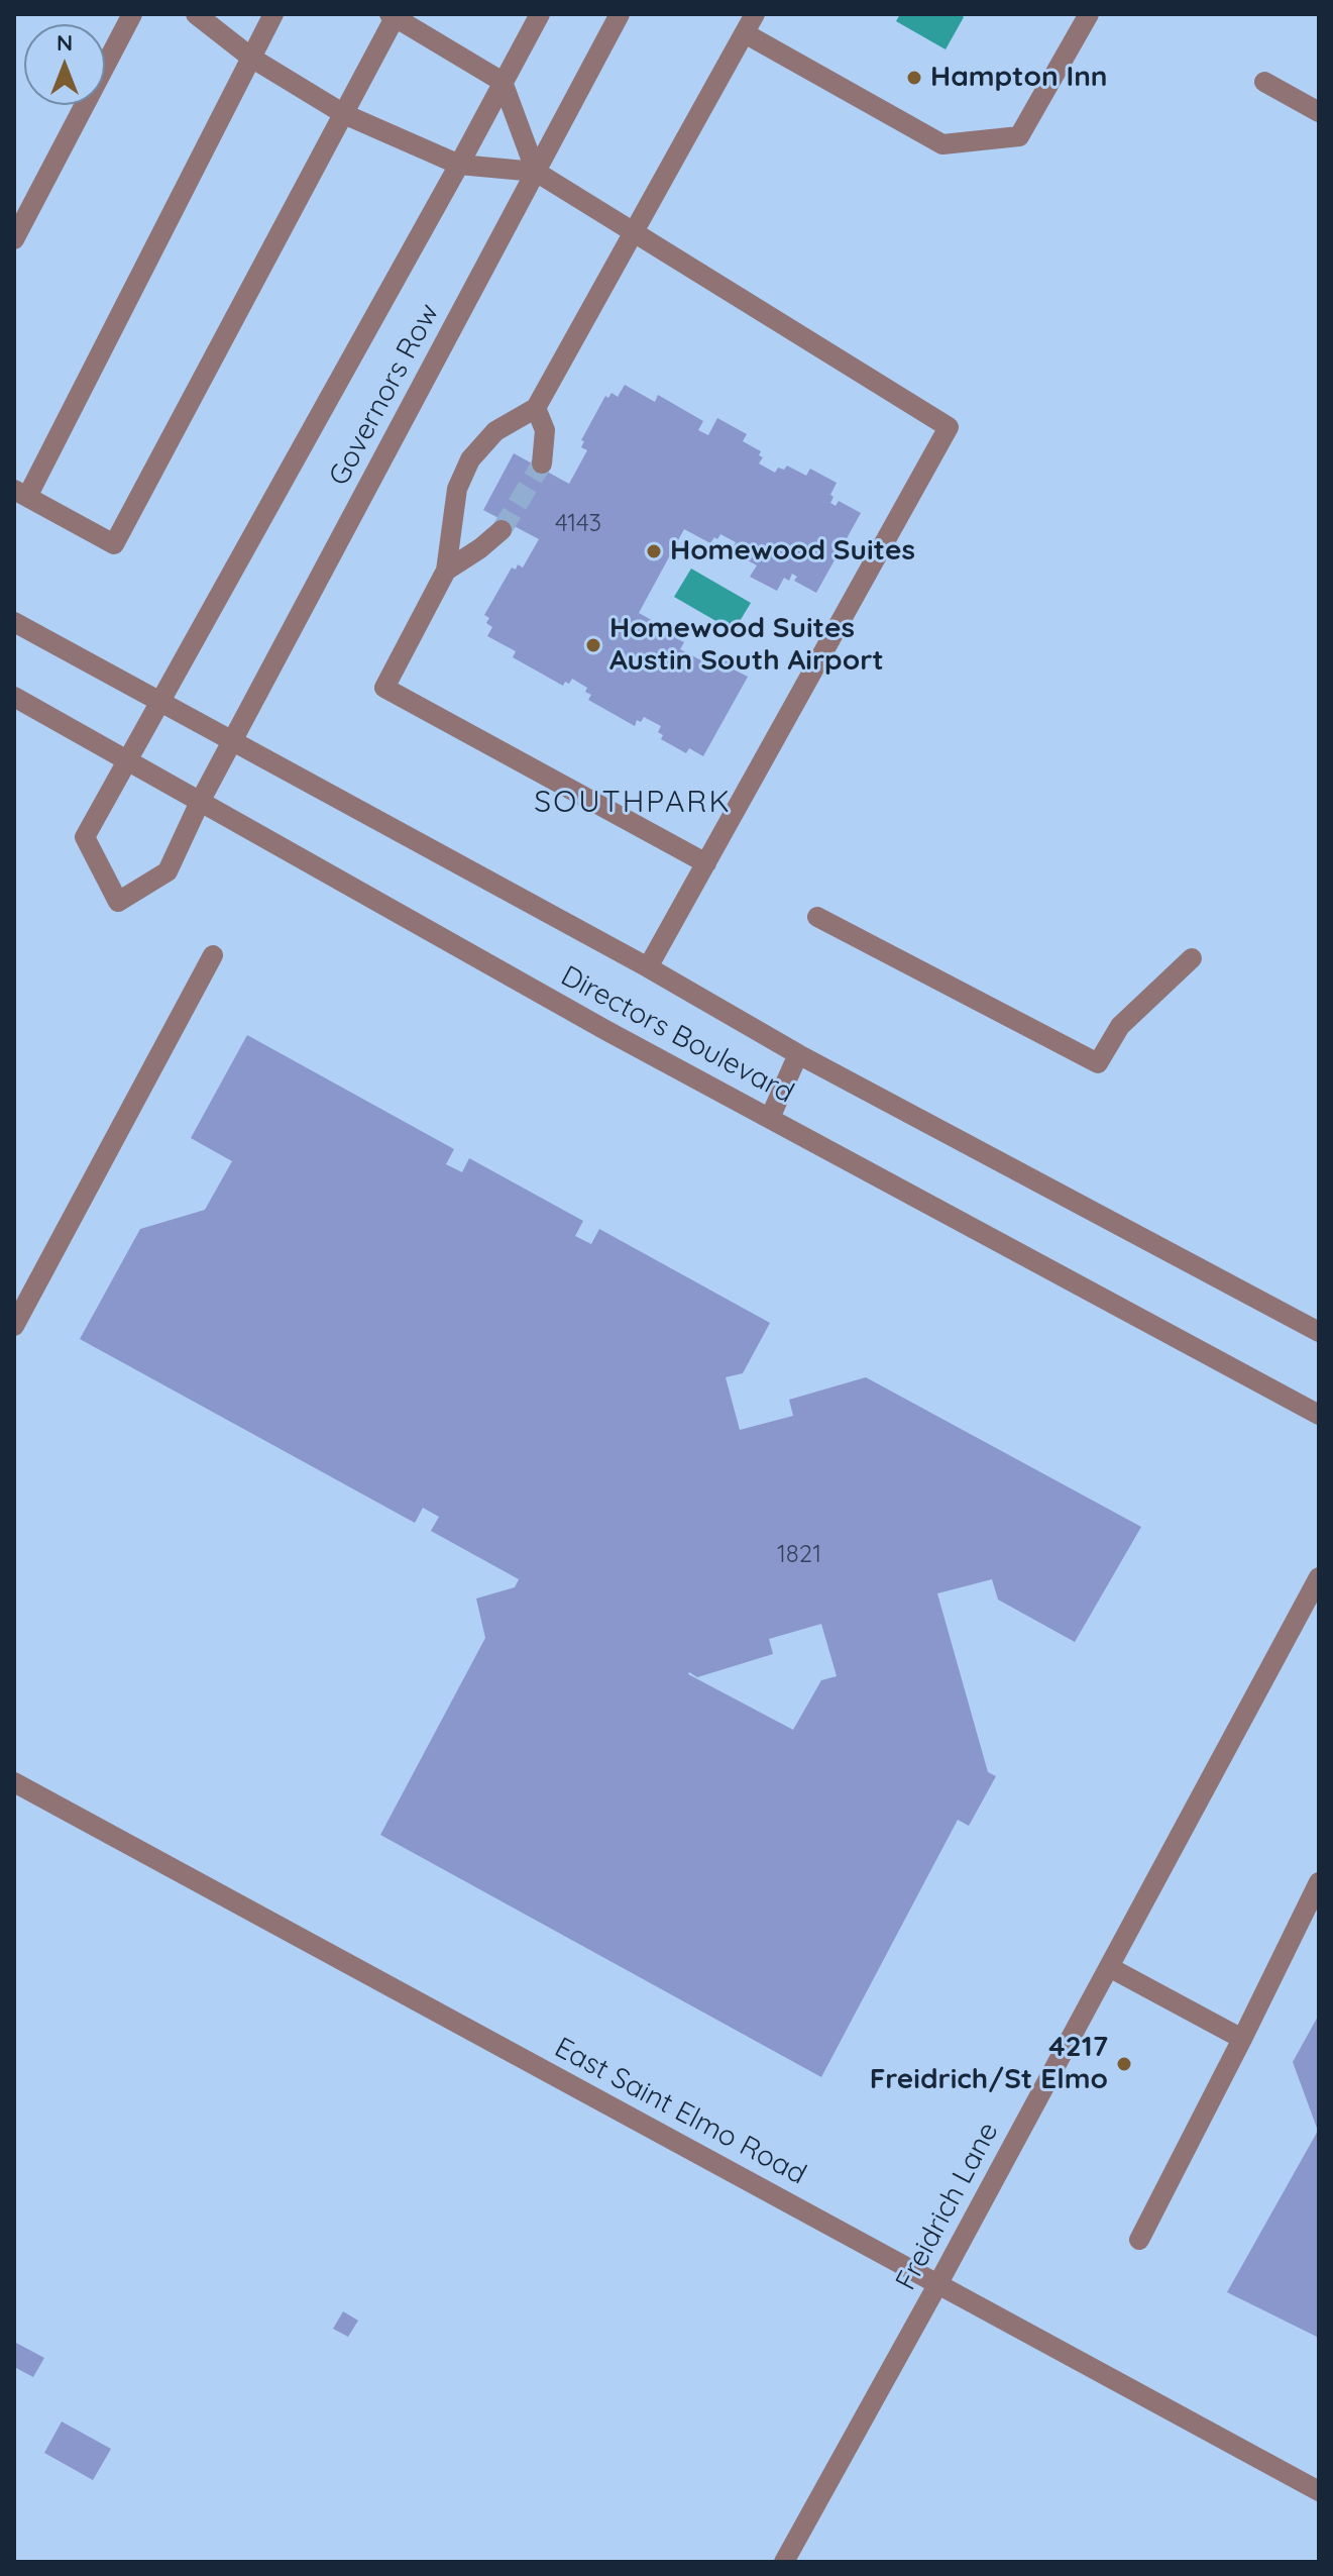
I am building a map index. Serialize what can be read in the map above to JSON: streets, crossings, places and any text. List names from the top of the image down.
{
  "streets": {
    "street": [
      "Governors Row",
      "Directors Boulevard",
      "East Saint Elmo Road",
      "Freidrich Lane"
    ]
  },
  "crossings": [
    ["Governors Row", "Directors Boulevard"],
    ["East Saint Elmo Road", "Freidrich Lane"]
  ],
  "districts": ["SOUTHPARK"],
  "places": [
    "Hampton Inn",
    "Homewood Suites",
    "Homewood Suites Austin South Airport",
    "4217 Freidrich/St Elmo"
  ],
  "house_numbers": ["4143", "1821"],
  "north": "top"
}
